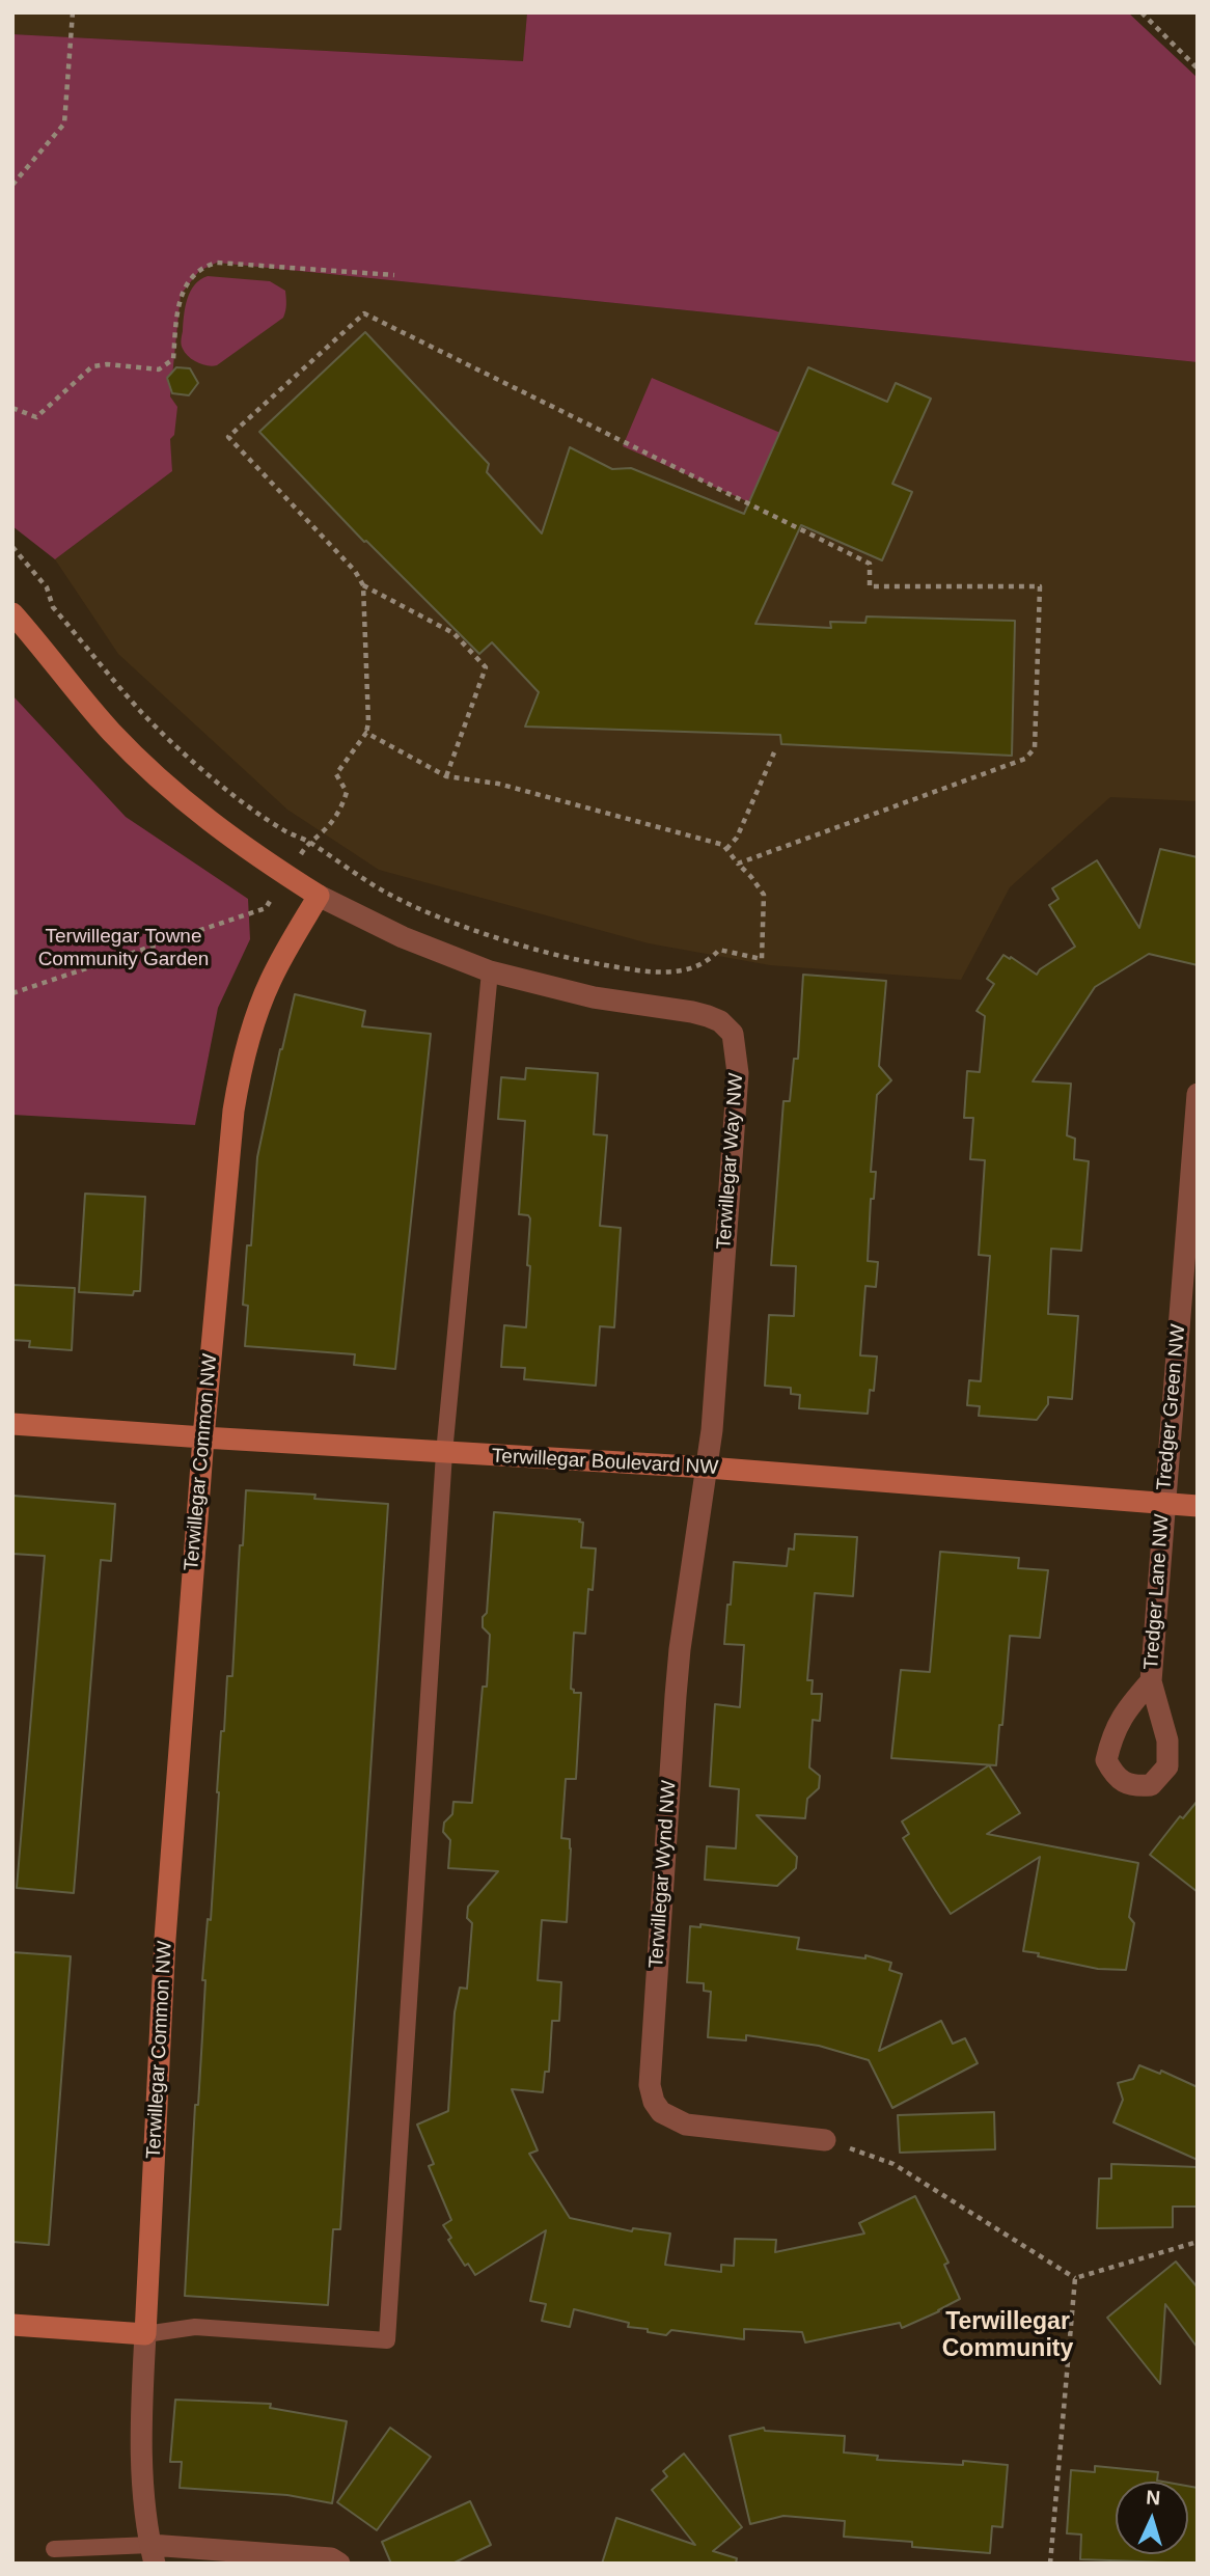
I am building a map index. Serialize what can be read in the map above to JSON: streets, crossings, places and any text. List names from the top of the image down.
{
  "streets": {
    "street": [
      "Terwillegar Way NW",
      "Tredger Green NW",
      "Terwillegar Common NW",
      "Terwillegar Boulevard NW",
      "Tredger Lane NW",
      "Terwillegar Wynd NW"
    ]
  },
  "crossings": [
    ["Terwillegar Way NW", "Terwillegar Common NW"],
    ["Terwillegar Way NW", "Terwillegar Boulevard NW"],
    ["Terwillegar Way NW", "Terwillegar Wynd NW"],
    ["Tredger Green NW", "Terwillegar Boulevard NW"],
    ["Tredger Green NW", "Tredger Lane NW"],
    ["Terwillegar Common NW", "Terwillegar Boulevard NW"],
    ["Terwillegar Boulevard NW", "Tredger Lane NW"],
    ["Terwillegar Boulevard NW", "Terwillegar Wynd NW"]
  ],
  "districts": ["Terwillegar Community"],
  "parks": ["Terwillegar Towne Community Garden"],
  "north": "top"
}
